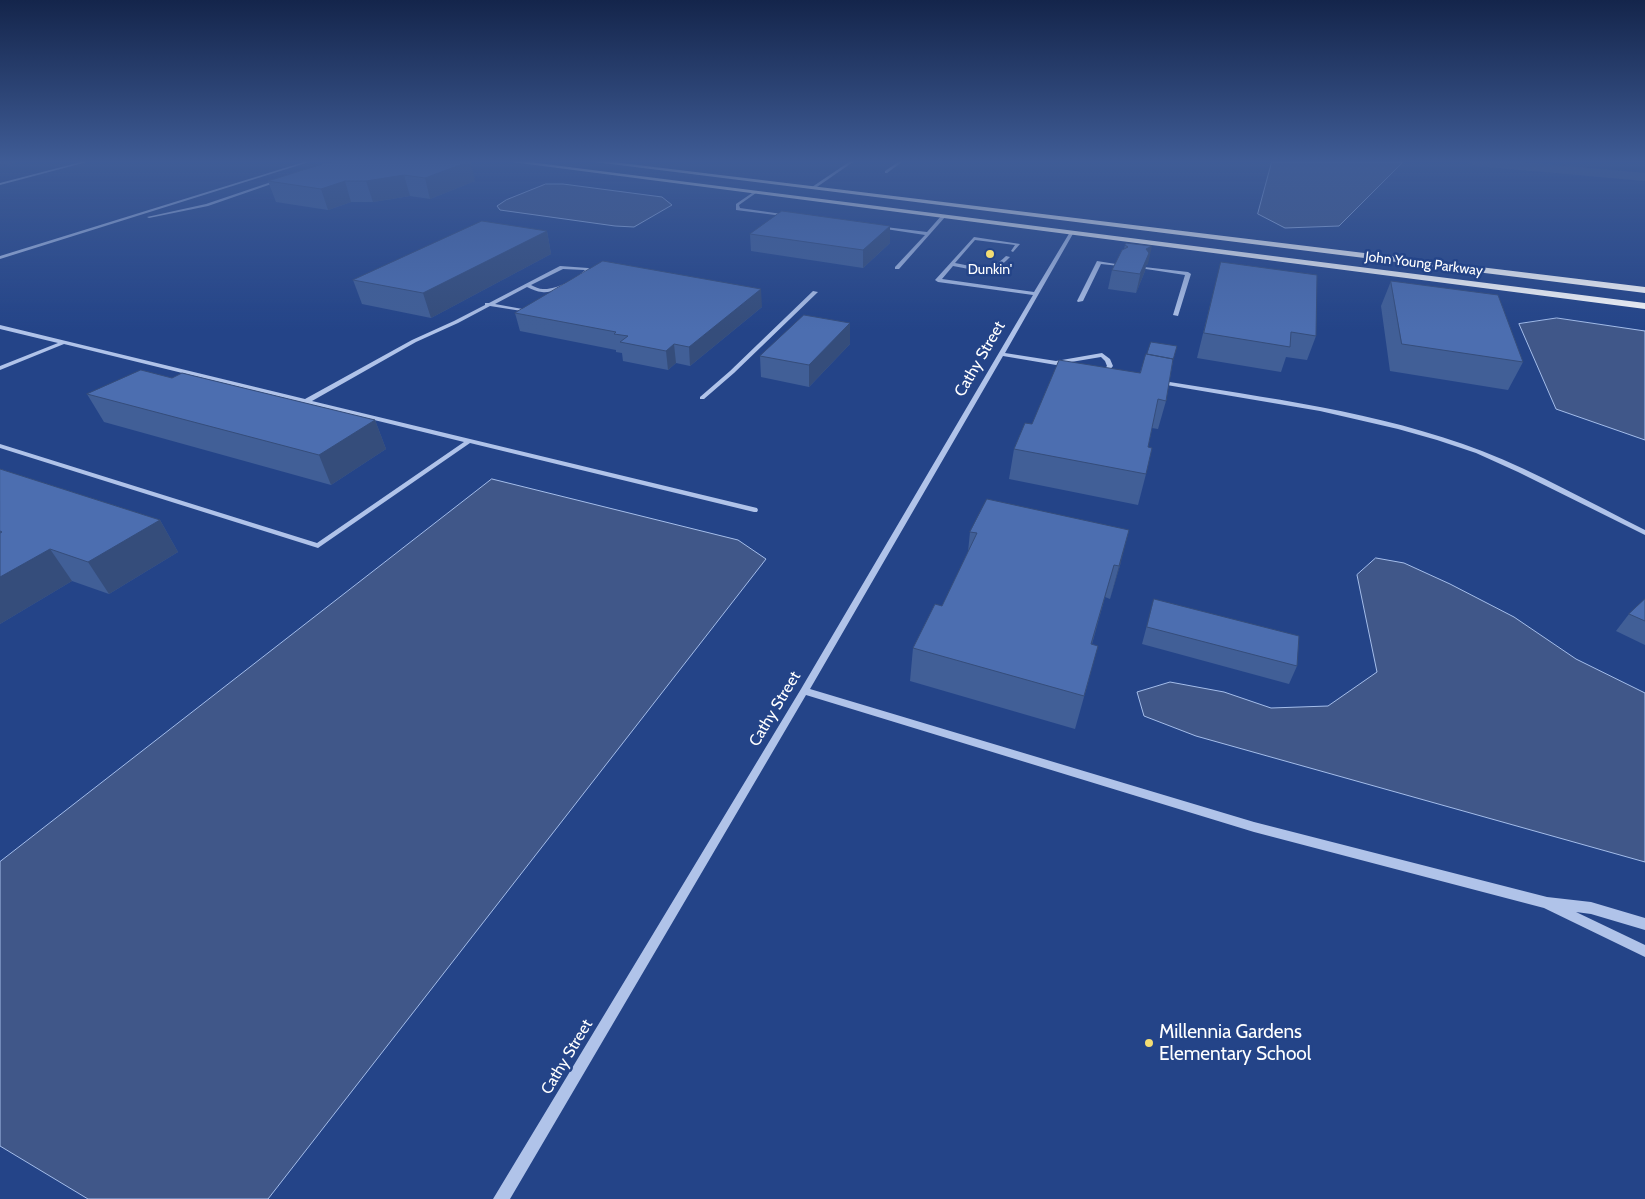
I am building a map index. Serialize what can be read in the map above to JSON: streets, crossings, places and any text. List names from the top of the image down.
{
  "streets": {
    "highway": ["John Young Parkway"],
    "street": ["Cathy Street"]
  },
  "crossings": [
    ["John Young Parkway", "Cathy Street"]
  ],
  "places": ["Dunkin'", "Millennia Gardens Elementary School"]
}
